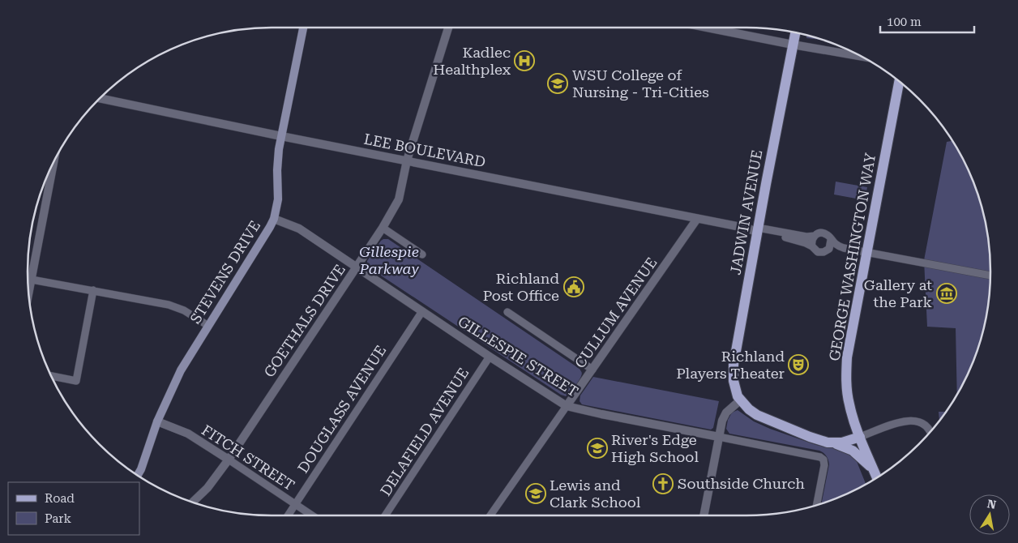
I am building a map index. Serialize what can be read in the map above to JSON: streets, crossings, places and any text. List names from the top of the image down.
{
  "streets": {
    "main road": ["JADWIN AVENUE", "GEORGE WASHINGTON WAY", "STEVENS DRIVE"],
    "street": [
      "LEE BOULEVARD",
      "CULLUM AVENUE",
      "GOETHALS DRIVE",
      "GILLESPIE STREET",
      "DOUGLASS AVENUE",
      "DELAFIELD AVENUE",
      "FITCH STREET"
    ]
  },
  "crossings": [
    ["LEE BOULEVARD", "JADWIN AVENUE"],
    ["LEE BOULEVARD", "GEORGE WASHINGTON WAY"],
    ["LEE BOULEVARD", "STEVENS DRIVE"],
    ["LEE BOULEVARD", "CULLUM AVENUE"],
    ["LEE BOULEVARD", "GOETHALS DRIVE"],
    ["STEVENS DRIVE", "GILLESPIE STREET"],
    ["STEVENS DRIVE", "FITCH STREET"],
    ["CULLUM AVENUE", "GILLESPIE STREET"],
    ["GOETHALS DRIVE", "GILLESPIE STREET"],
    ["GOETHALS DRIVE", "FITCH STREET"],
    ["GILLESPIE STREET", "DOUGLASS AVENUE"],
    ["GILLESPIE STREET", "DELAFIELD AVENUE"],
    ["DOUGLASS AVENUE", "FITCH STREET"]
  ],
  "parks": ["Gillespie Parkway"],
  "places": {
    "hospital": ["Kadlec Healthplex"],
    "school or university": ["WSU College of Nursing - Tri-Cities", "River's Edge High School", "Lewis and Clark School"],
    "public building": ["Richland Post Office"],
    "museum": ["Gallery at the Park"],
    "theatre": ["Richland Players Theater"],
    "church": ["Southside Church"]
  },
  "legend": ["Road", "Park"],
  "scale_bar": "100 m",
  "north": "top"
}
